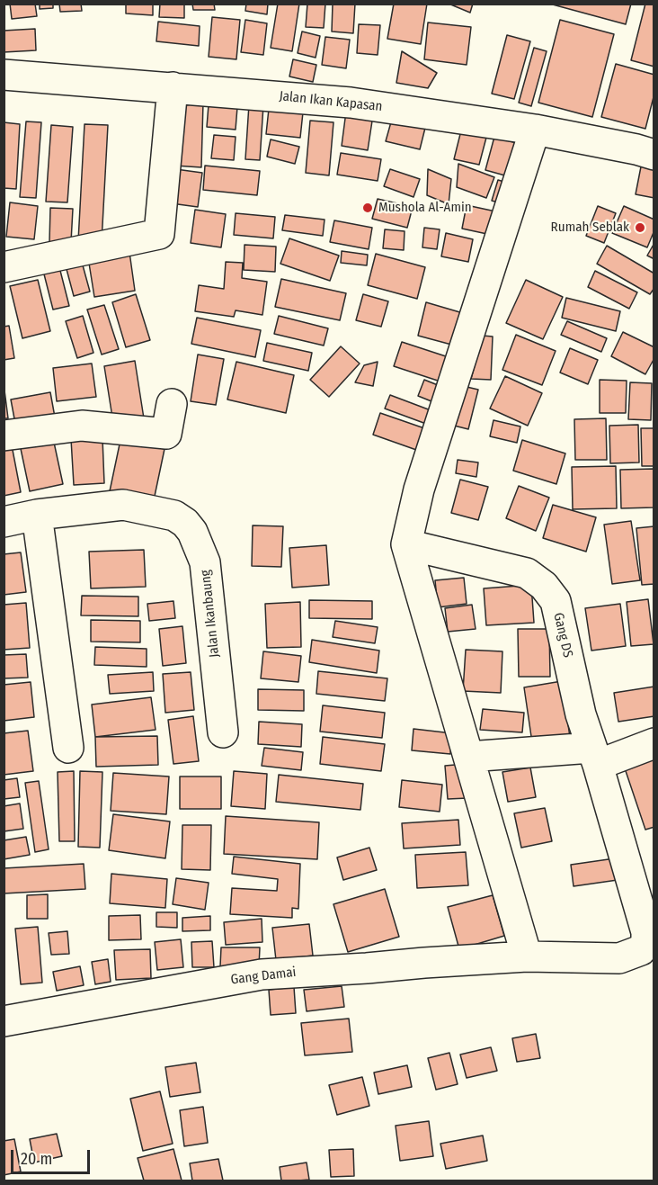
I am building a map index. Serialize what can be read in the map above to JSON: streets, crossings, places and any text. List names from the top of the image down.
{
  "streets": {
    "street": [
      "Jalan Ikan Kapasan",
      "Jalan Ikanbaung",
      "Gang DS",
      "Gang Damai"
    ]
  },
  "crossings": [
    ["Gang DS", "Gang Damai"]
  ],
  "places": ["Mushola Al-Amin", "Rumah Seblak"],
  "scale_bar": "20 m"
}
